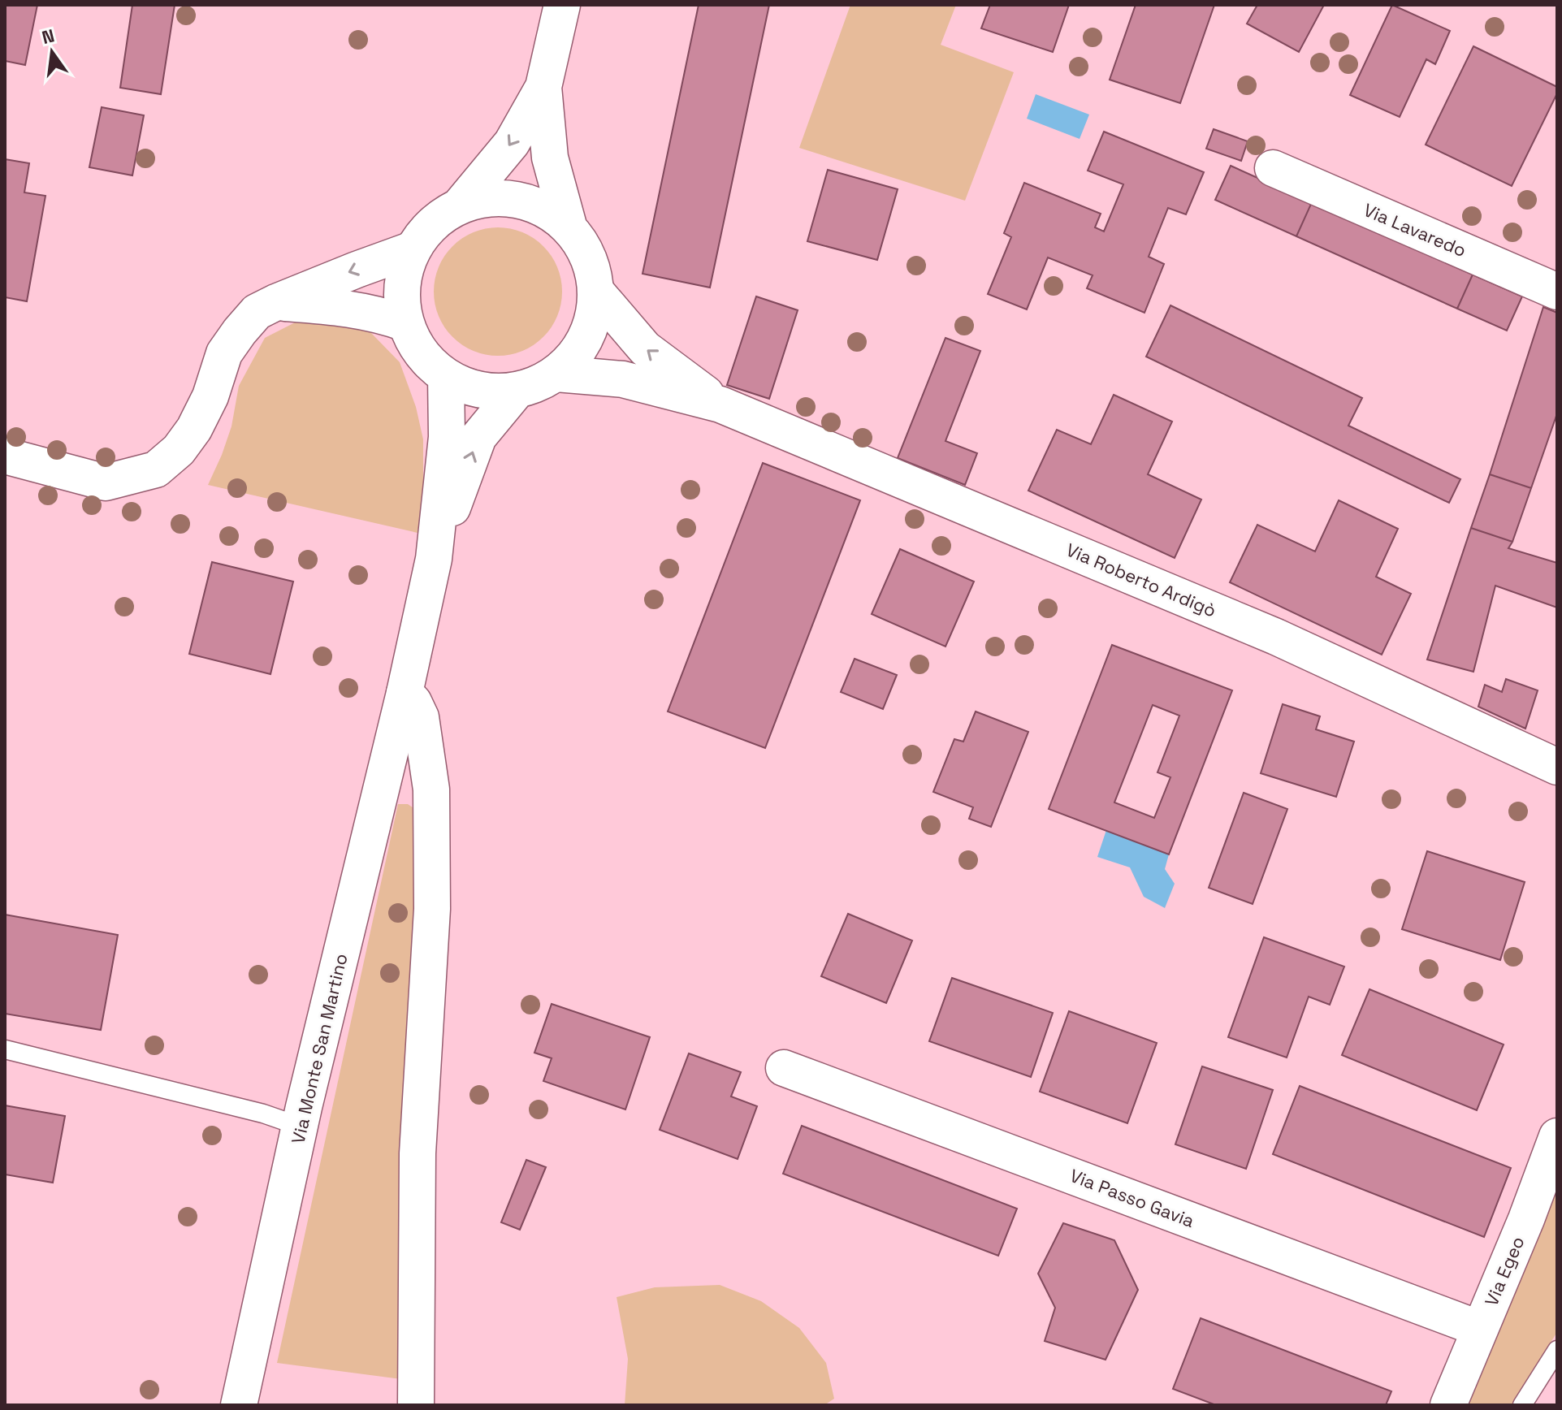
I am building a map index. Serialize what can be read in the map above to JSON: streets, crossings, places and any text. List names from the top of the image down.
{
  "streets": {
    "street": [
      "Via Lavaredo",
      "Via Roberto Ardigò",
      "Via Monte San Martino",
      "Via Passo Gavia",
      "Via Egeo"
    ]
  },
  "crossings": [
    ["Via Roberto Ardigò", "Via Monte San Martino"],
    ["Via Passo Gavia", "Via Egeo"]
  ],
  "north": "top"
}
